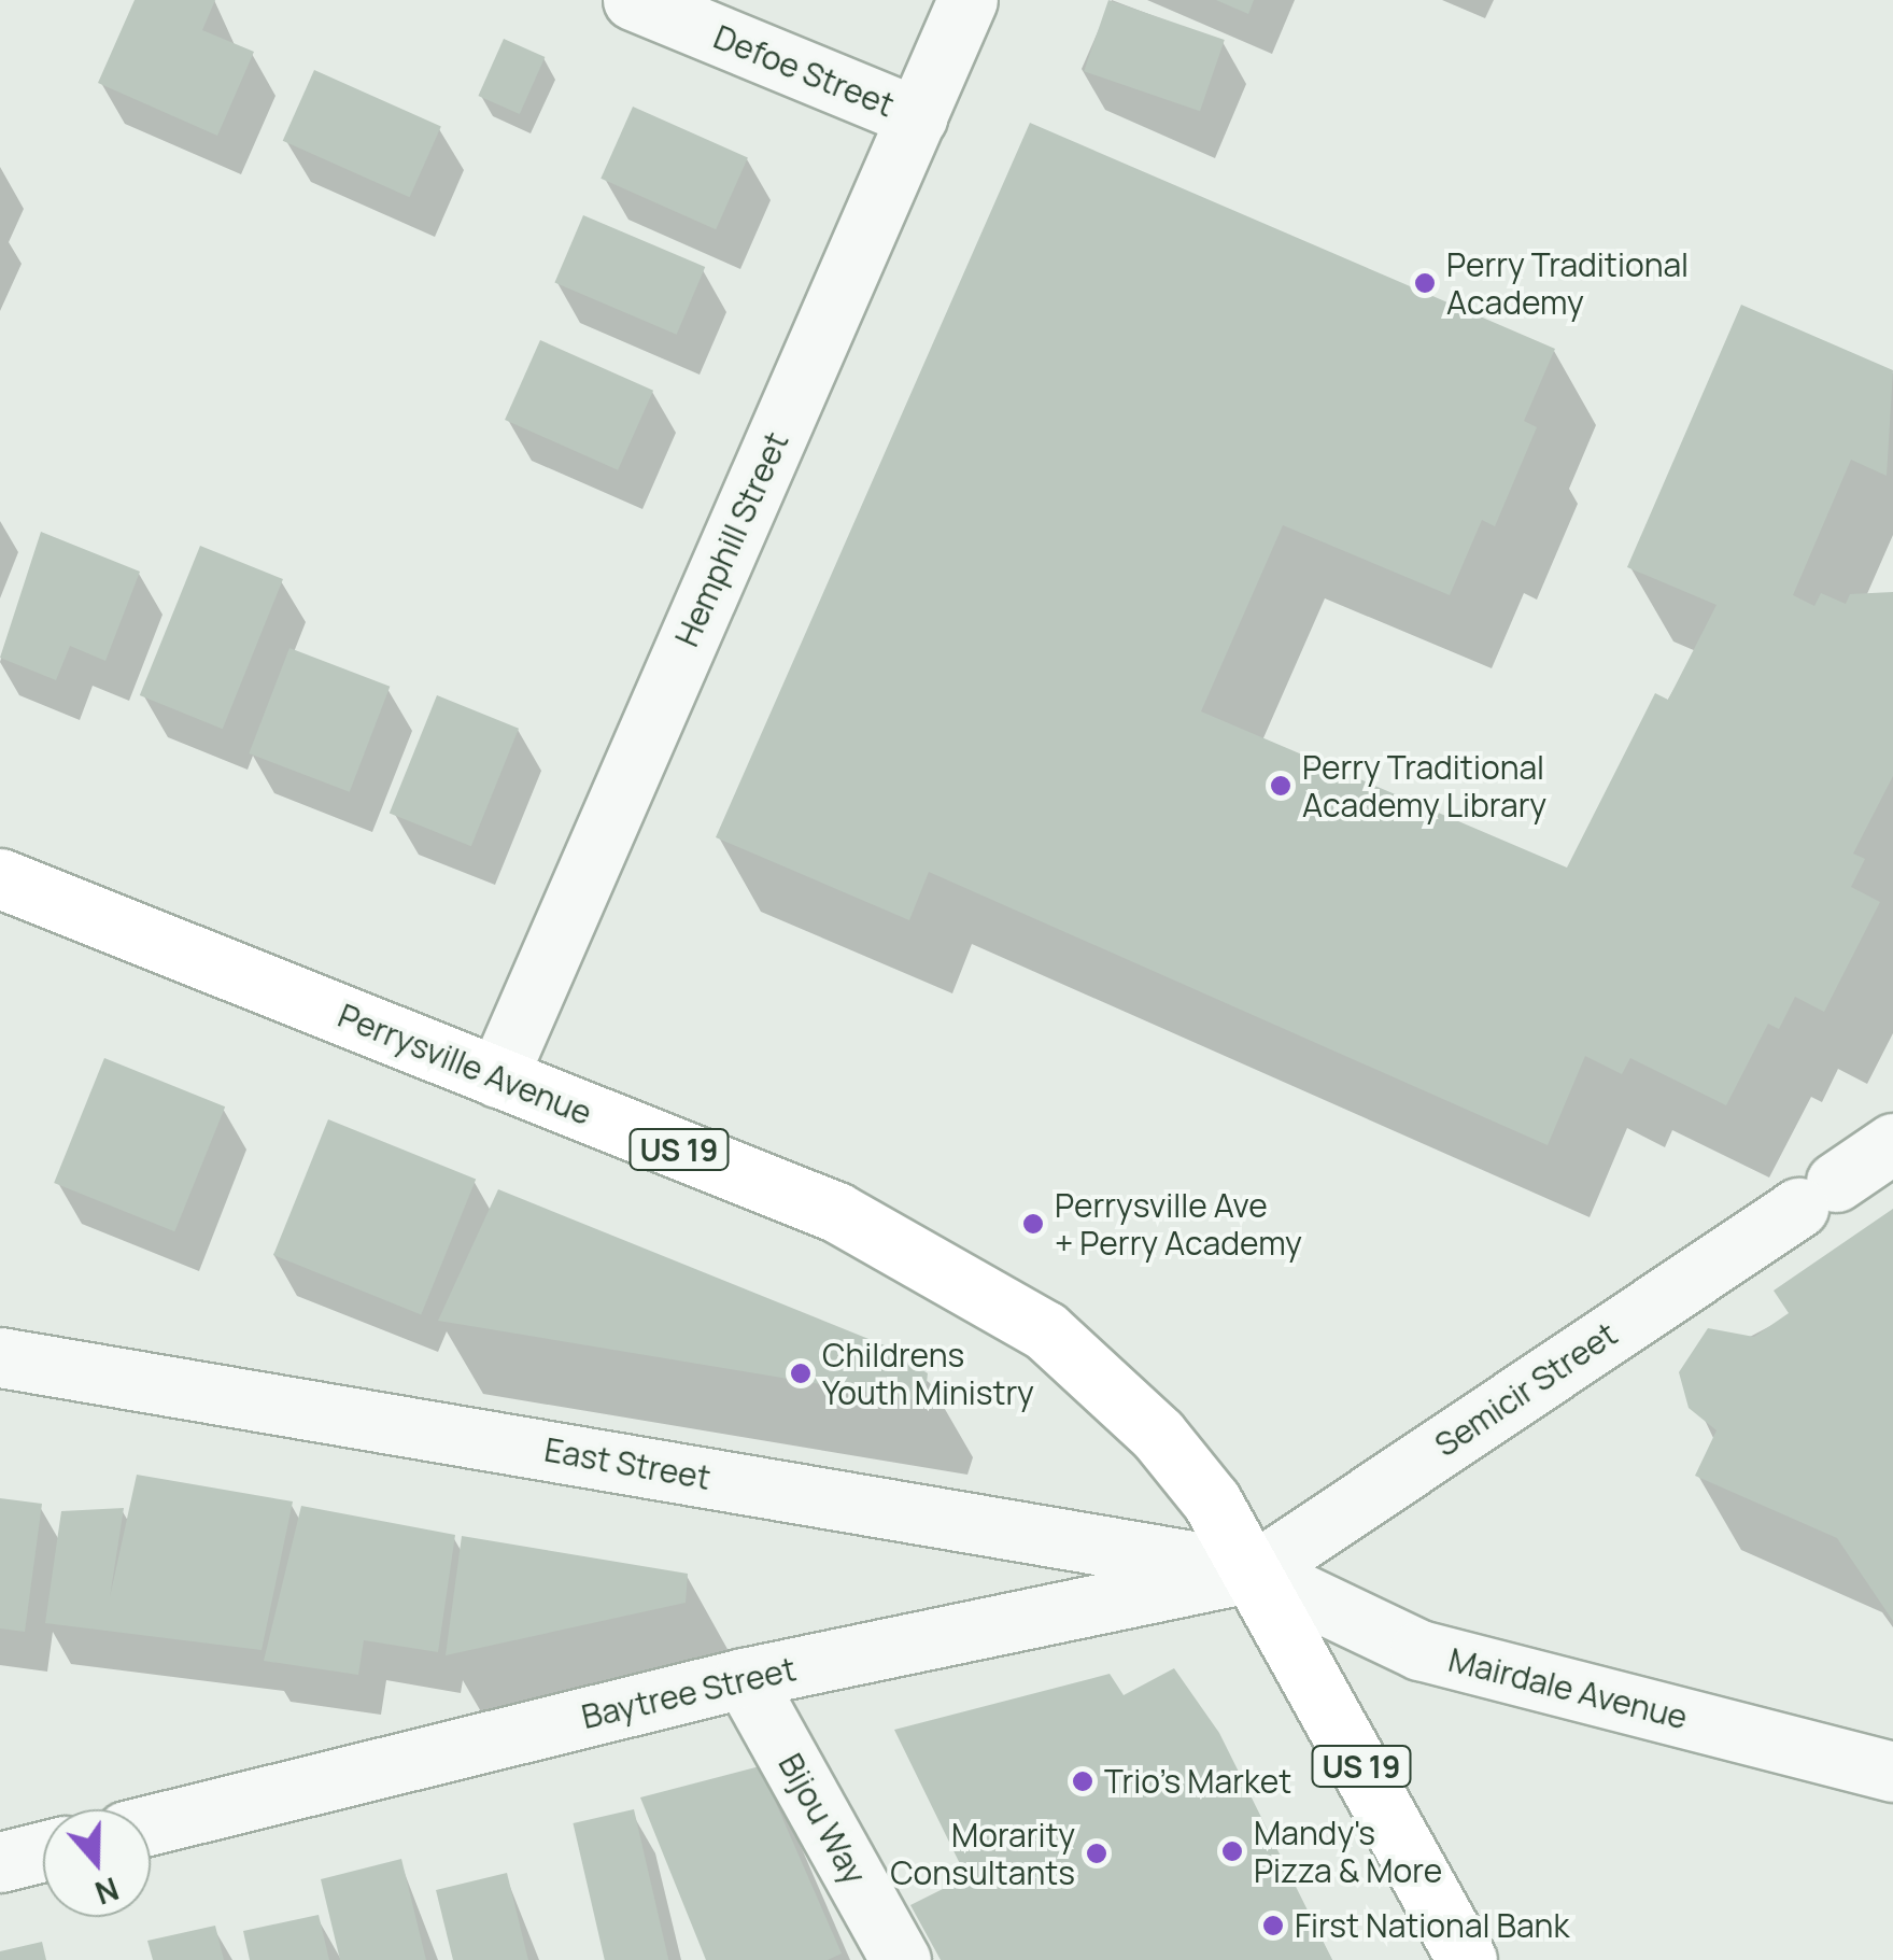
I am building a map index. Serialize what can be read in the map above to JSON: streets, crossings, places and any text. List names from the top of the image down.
{
  "streets": {
    "main road": ["Perrysville Avenue", "US 19"],
    "street": [
      "Defoe Street",
      "Hemphill Street",
      "Semicir Street",
      "East Street",
      "Mairdale Avenue",
      "Baytree Street",
      "Bijou Way"
    ]
  },
  "crossings": [
    ["Defoe Street", "Hemphill Street"],
    ["Hemphill Street", "Perrysville Avenue"],
    ["Perrysville Avenue", "Semicir Street"],
    ["Perrysville Avenue", "East Street"],
    ["Perrysville Avenue", "Mairdale Avenue"],
    ["Perrysville Avenue", "Baytree Street"],
    ["Semicir Street", "East Street"],
    ["Semicir Street", "Mairdale Avenue"],
    ["Semicir Street", "Baytree Street"],
    ["East Street", "Mairdale Avenue"],
    ["East Street", "Baytree Street"],
    ["Mairdale Avenue", "Baytree Street"],
    ["Baytree Street", "Bijou Way"]
  ],
  "places": [
    "Perry Traditional Academy",
    "Perry Traditional Academy Library",
    "Perrysville Ave + Perry Academy",
    "Childrens Youth Ministry",
    "Trio's Market",
    "Mandy's Pizza & More",
    "Morarity Consultants",
    "First National Bank"
  ],
  "north": "bottom"
}
